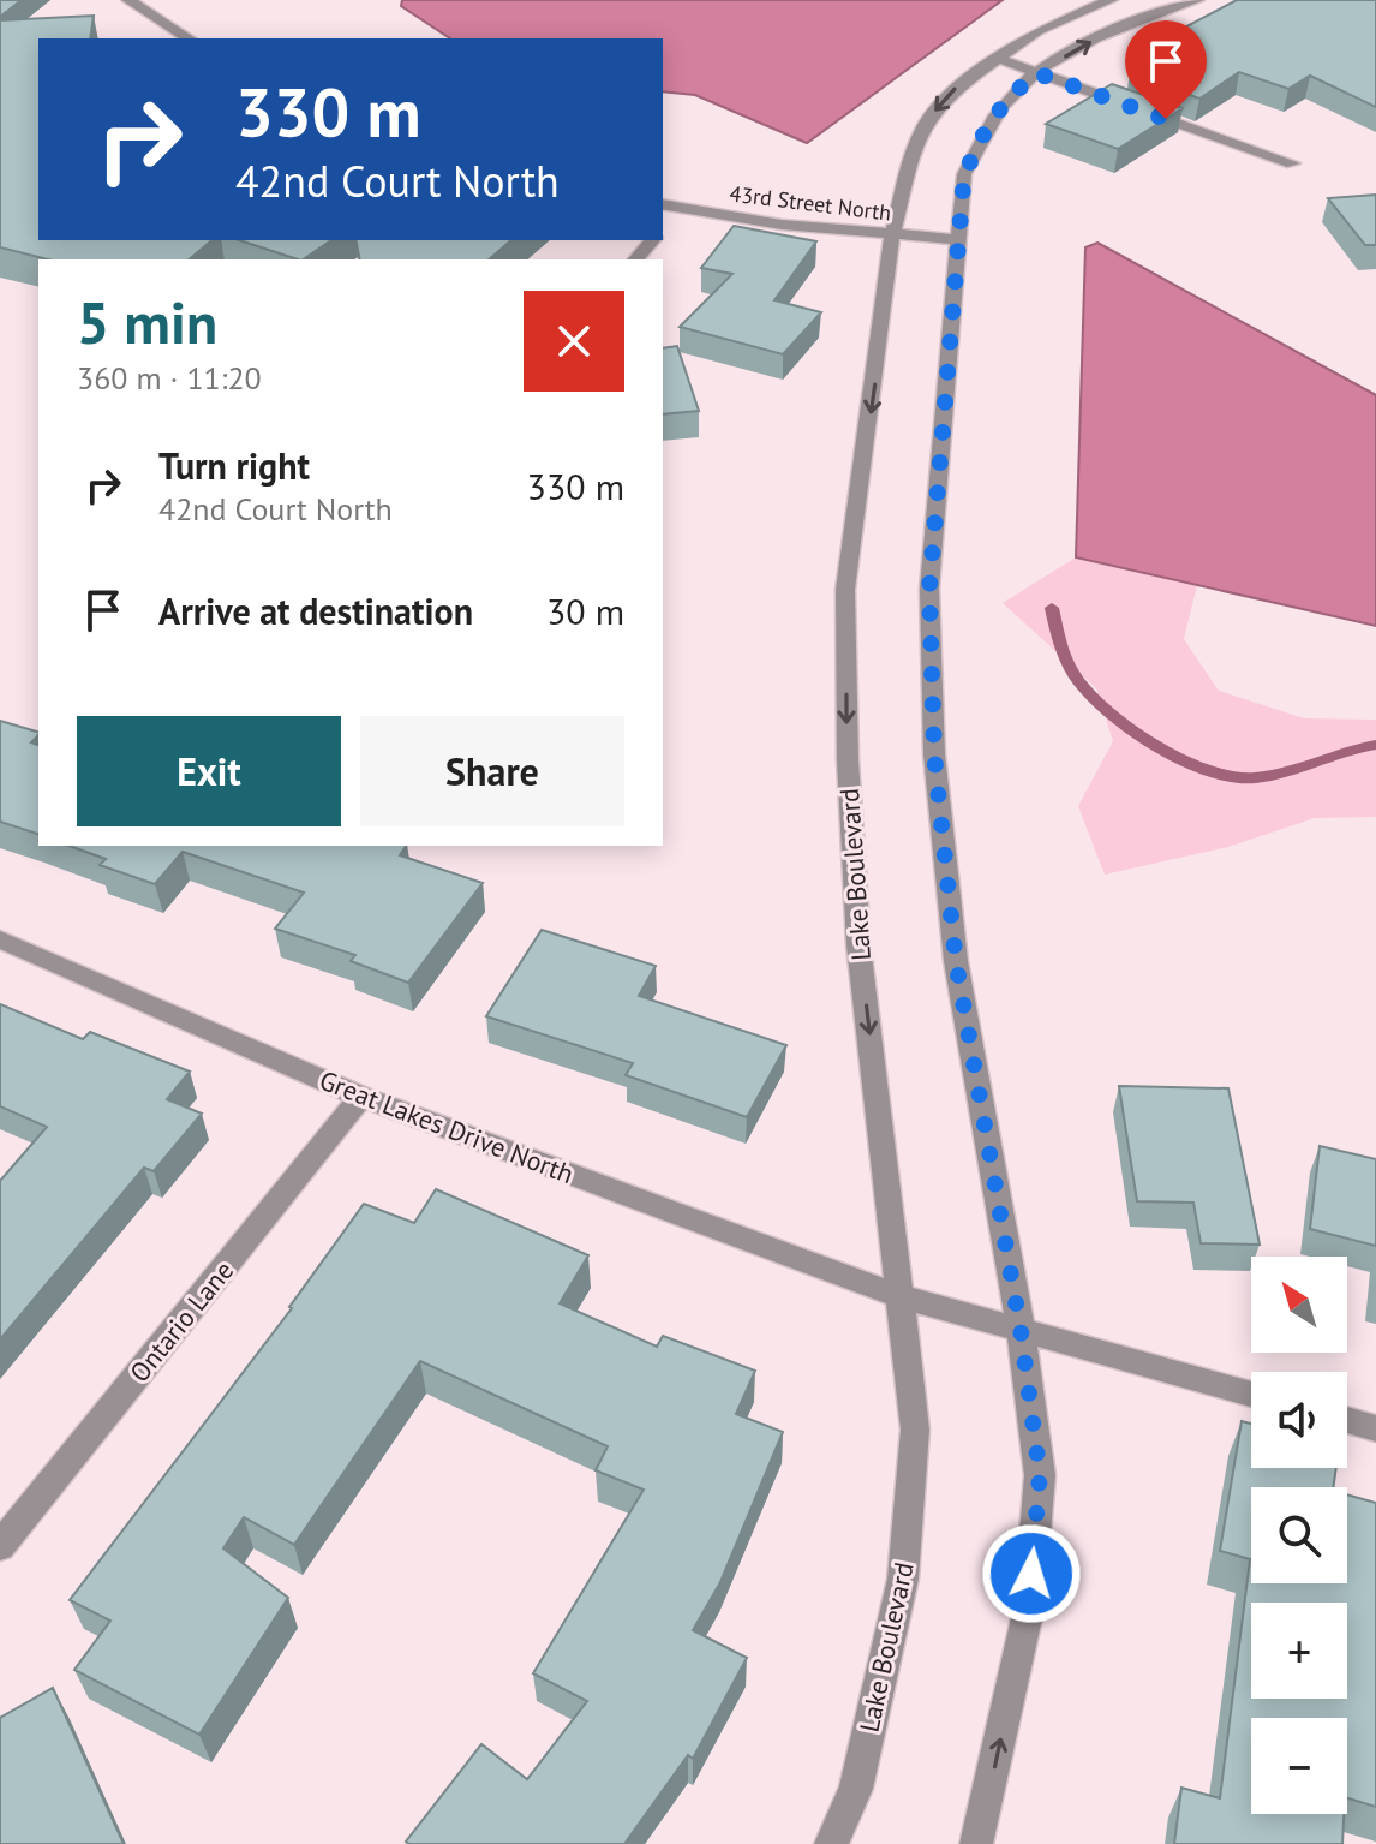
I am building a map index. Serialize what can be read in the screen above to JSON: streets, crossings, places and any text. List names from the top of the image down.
{
  "streets": {
    "street": [
      "43rd Street North",
      "Lake Boulevard",
      "Great Lakes Drive North",
      "Ontario Lane"
    ]
  },
  "crossings": [
    ["43rd Street North", "Lake Boulevard"],
    ["Lake Boulevard", "Great Lakes Drive North"],
    ["Great Lakes Drive North", "Ontario Lane"]
  ],
  "north": "top left",
  "page": {
    "turn": ["330 m", "42nd Court North"],
    "heading": ["5 min", "360 m · 11:20"],
    "list": [
      {
        "name": "Turn right",
        "note": "42nd Court North",
        "value": "330 m"
      },
      {
        "name": "Arrive at destination",
        "value": "30 m"
      }
    ],
    "buttons": ["Exit", "Share"],
    "map_buttons": ["+", "−"]
  }
}
